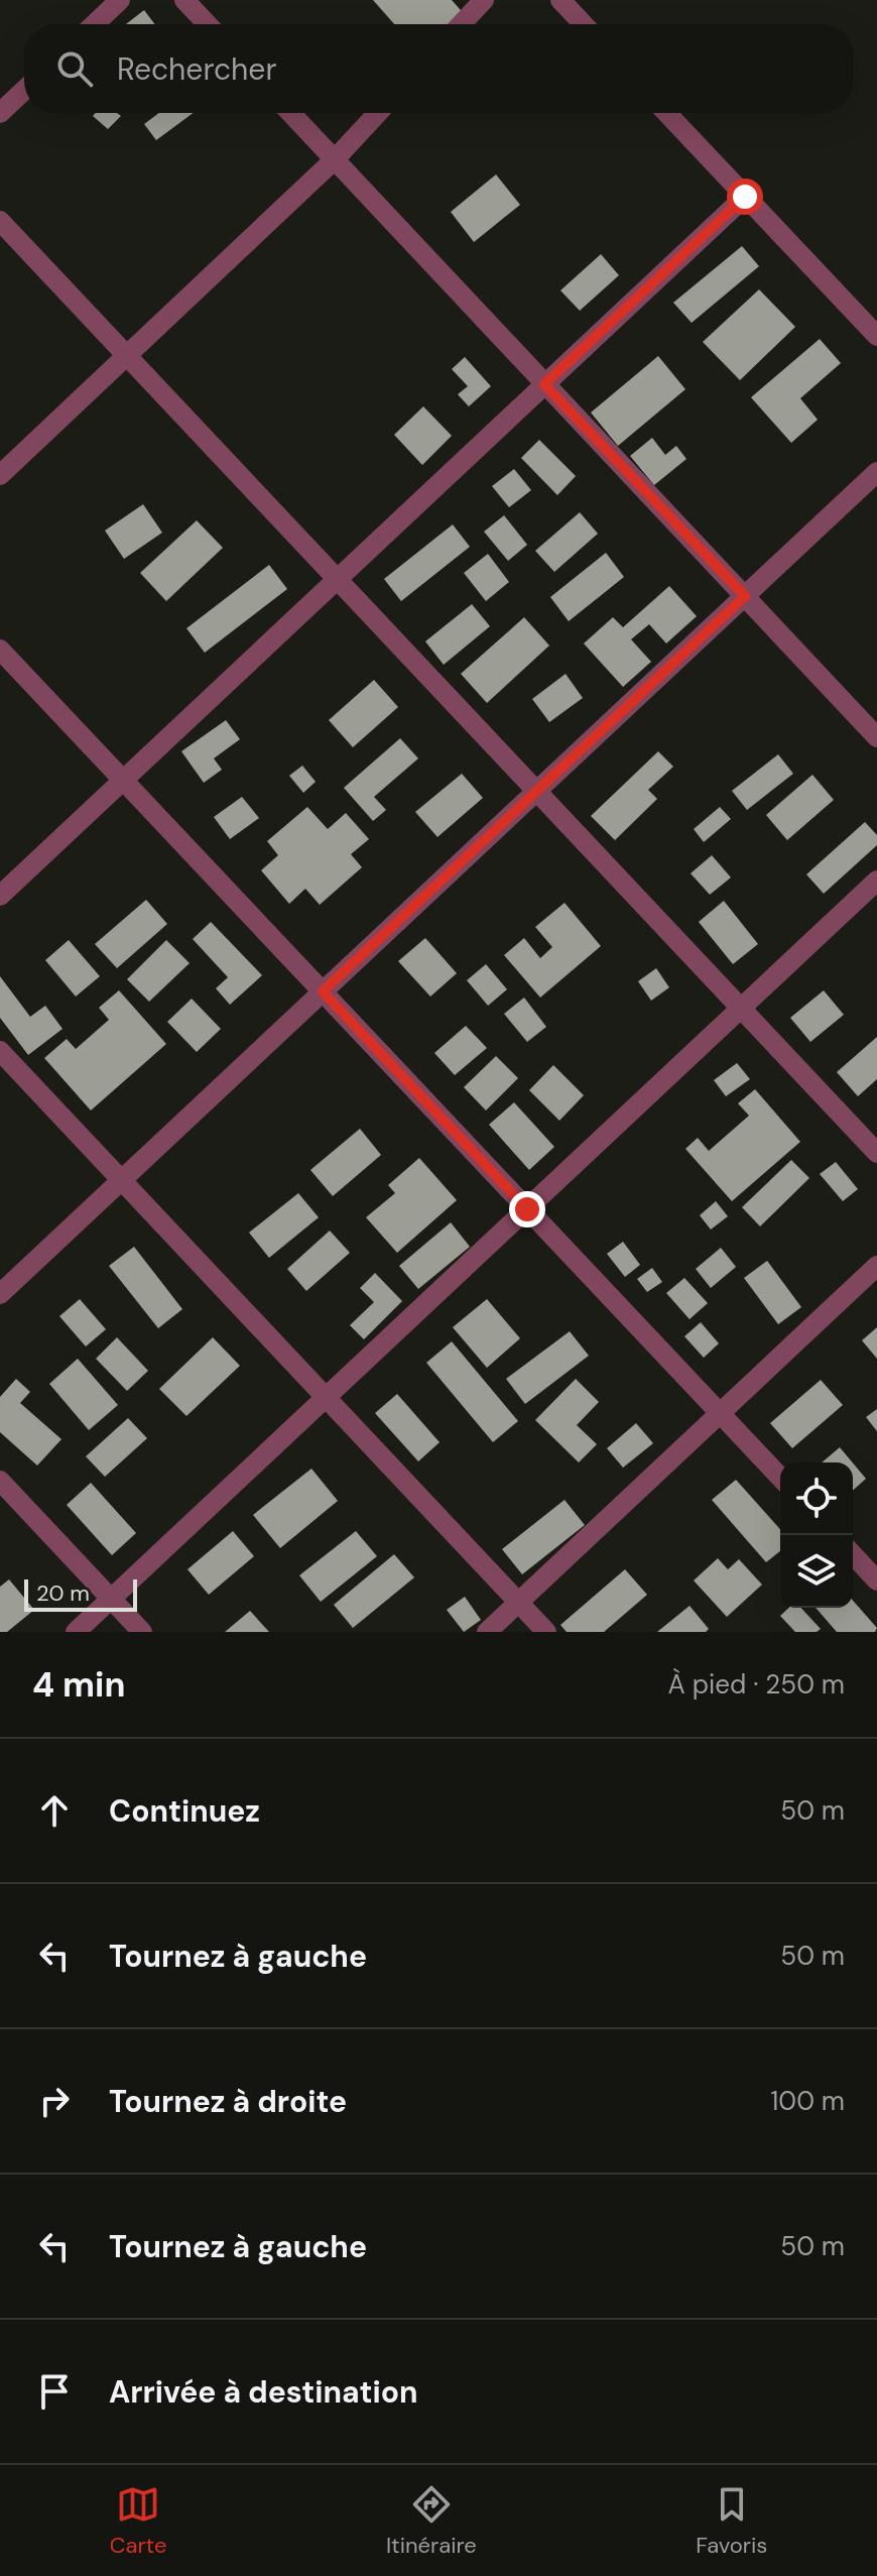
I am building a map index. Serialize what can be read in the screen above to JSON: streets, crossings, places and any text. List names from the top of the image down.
{
  "scale_bar": "20 m",
  "page": {
    "search": "Rechercher",
    "scale": "20 m",
    "heading": ["4 min", "À pied · 250 m"],
    "list": [
      ["Continuez", "50 m"],
      ["Tournez à gauche", "50 m"],
      ["Tournez à droite", "100 m"],
      ["Tournez à gauche", "50 m"],
      "Arrivée à destination"
    ],
    "nav": ["Carte", "Itinéraire", "Favoris"]
  }
}
